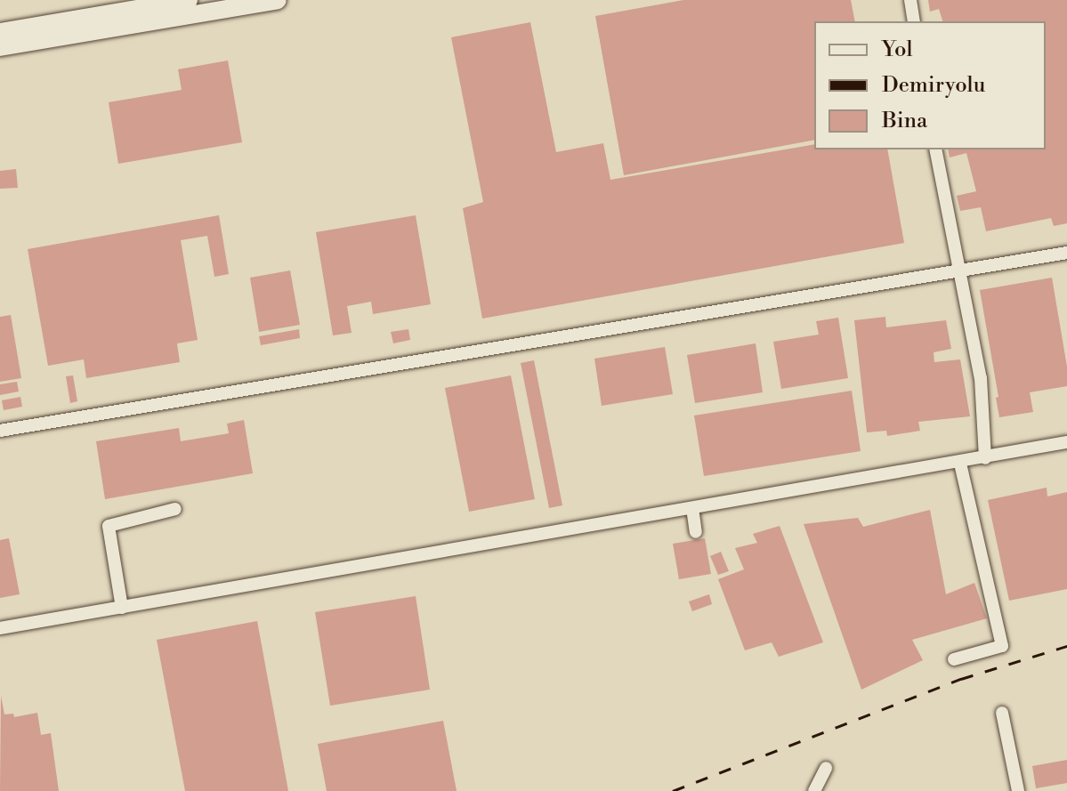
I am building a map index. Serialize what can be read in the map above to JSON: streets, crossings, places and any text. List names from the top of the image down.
{
  "legend": ["Yol", "Demiryolu", "Bina"]
}
